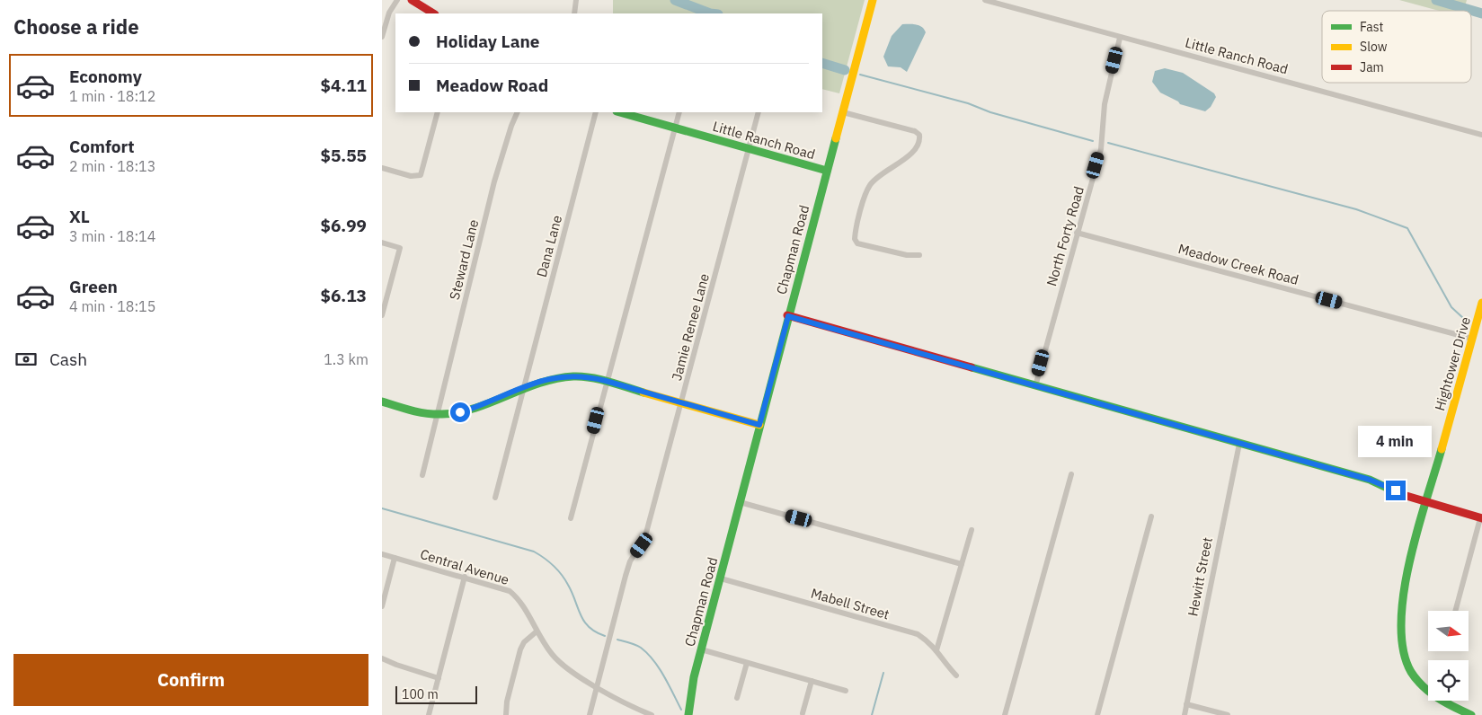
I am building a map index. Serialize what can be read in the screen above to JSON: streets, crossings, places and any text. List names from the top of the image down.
{
  "streets": {
    "street": [
      "Little Ranch Road",
      "North Forty Road",
      "Dana Lane",
      "Chapman Road",
      "Steward Lane",
      "Meadow Creek Road",
      "Jamie Renee Lane",
      "Hightower Drive",
      "Central Avenue",
      "Hewitt Street",
      "Mabell Street"
    ]
  },
  "crossings": [
    ["Little Ranch Road", "North Forty Road"],
    ["Little Ranch Road", "Chapman Road"],
    ["Little Ranch Road", "Jamie Renee Lane"],
    ["North Forty Road", "Meadow Creek Road"],
    ["Chapman Road", "Mabell Street"],
    ["Meadow Creek Road", "Hightower Drive"],
    ["Jamie Renee Lane", "Central Avenue"]
  ],
  "legend": ["Fast", "Slow", "Jam"],
  "scale_bar": "100 m",
  "north": "right",
  "page": {
    "heading": "Choose a ride",
    "banner": ["Holiday Lane", "Meadow Road"],
    "list": [
      {
        "name": "Economy",
        "note": "1 min · 18:12",
        "value": "$4.11"
      },
      {
        "name": "Comfort",
        "note": "2 min · 18:13",
        "value": "$5.55"
      },
      {
        "name": "XL",
        "note": "3 min · 18:14",
        "value": "$6.99"
      },
      {
        "name": "Green",
        "note": "4 min · 18:15",
        "value": "$6.13"
      }
    ],
    "pay": ["Cash", "1.3 km"],
    "bubble": "4 min",
    "buttons": "Confirm",
    "scale": "100 m"
  }
}
